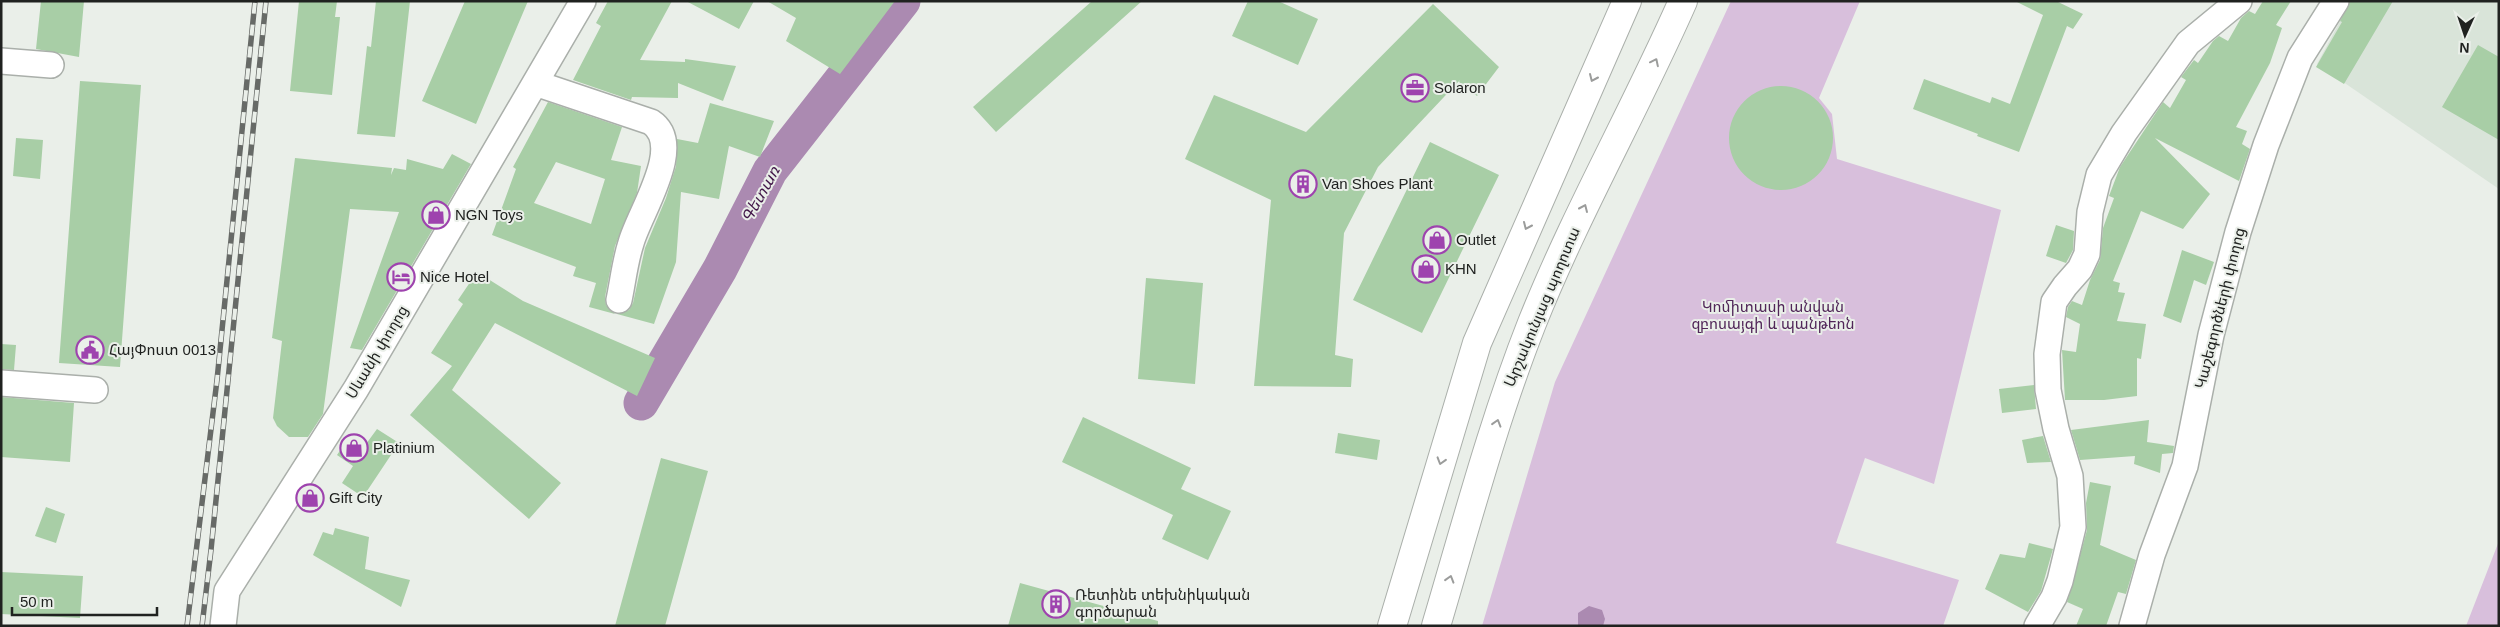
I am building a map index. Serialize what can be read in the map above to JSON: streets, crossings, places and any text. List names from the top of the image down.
{
  "streets": {
    "main road": ["Արշակունյաց պողոտա"],
    "street": ["Կաշեգործների փողոց", "Սևանի փողոց"]
  },
  "water": ["Գետառ"],
  "parks": ["Կոմիտասի անվան զբոսայգի և պանթեոն"],
  "places": {
    "office": ["Solaron"],
    "building": ["Van Shoes Plant", "Ռետինե տեխնիկական գործարան"],
    "shop": [
      "NGN Toys",
      "Outlet",
      "KHN",
      "Platinium",
      "Gift City"
    ],
    "hotel": ["Nice Hotel"],
    "public building": ["ՀայՓոստ 0013"]
  },
  "scale_bar": "50 m",
  "north": "bottom"
}
